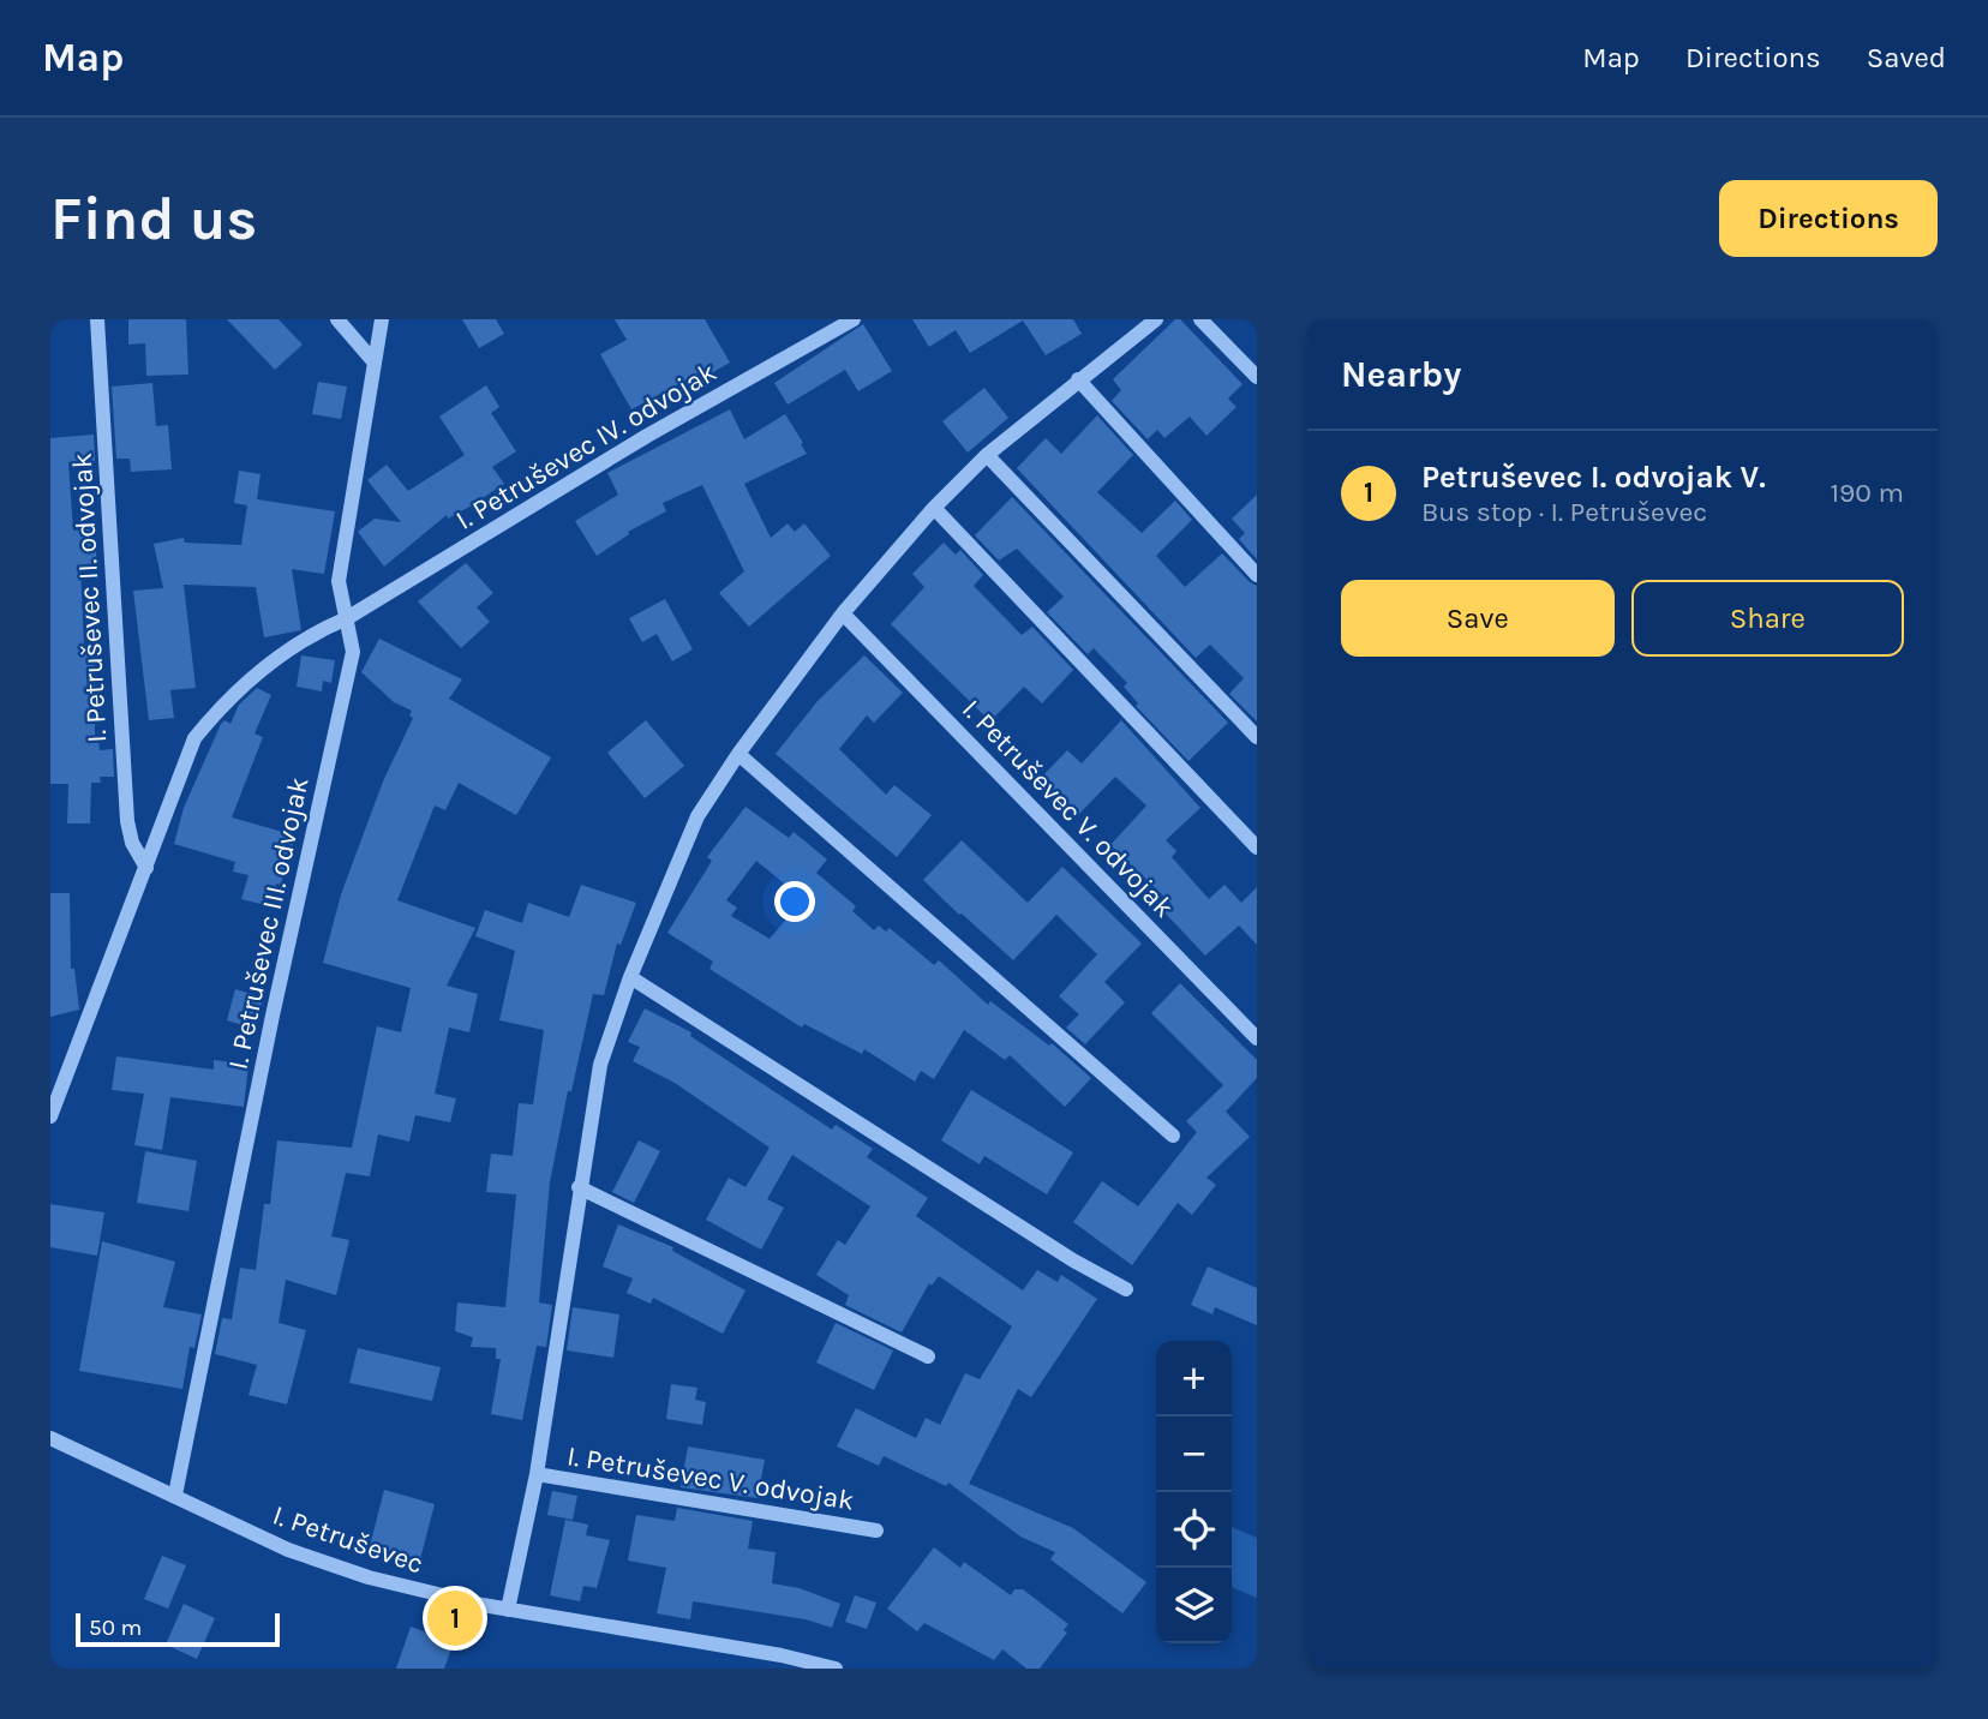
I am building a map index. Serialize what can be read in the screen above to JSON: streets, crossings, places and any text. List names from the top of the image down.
{
  "streets": {
    "street": [
      "I. Petruševec IV. odvojak",
      "I. Petruševec II. odvojak",
      "I. Petruševec V. odvojak",
      "I. Petruševec III. odvojak",
      "I. Petruševec"
    ]
  },
  "crossings": [
    ["I. Petruševec IV. odvojak", "I. Petruševec III. odvojak"],
    ["I. Petruševec V. odvojak", "I. Petruševec"],
    ["I. Petruševec III. odvojak", "I. Petruševec"]
  ],
  "scale_bar": "50 m",
  "page": {
    "header": "Map",
    "nav": ["Map", "Directions", "Saved"],
    "buttons": [
      "Directions",
      ["Save", "Share"]
    ],
    "title": "Find us",
    "heading": "Nearby",
    "list": [
      {
        "mark": "1",
        "name": "Petruševec I. odvojak V.",
        "note": "Bus stop · I. Petruševec",
        "value": "190 m"
      }
    ],
    "map_buttons": ["+", "−"],
    "pins": "1",
    "scale": "50 m"
  }
}
